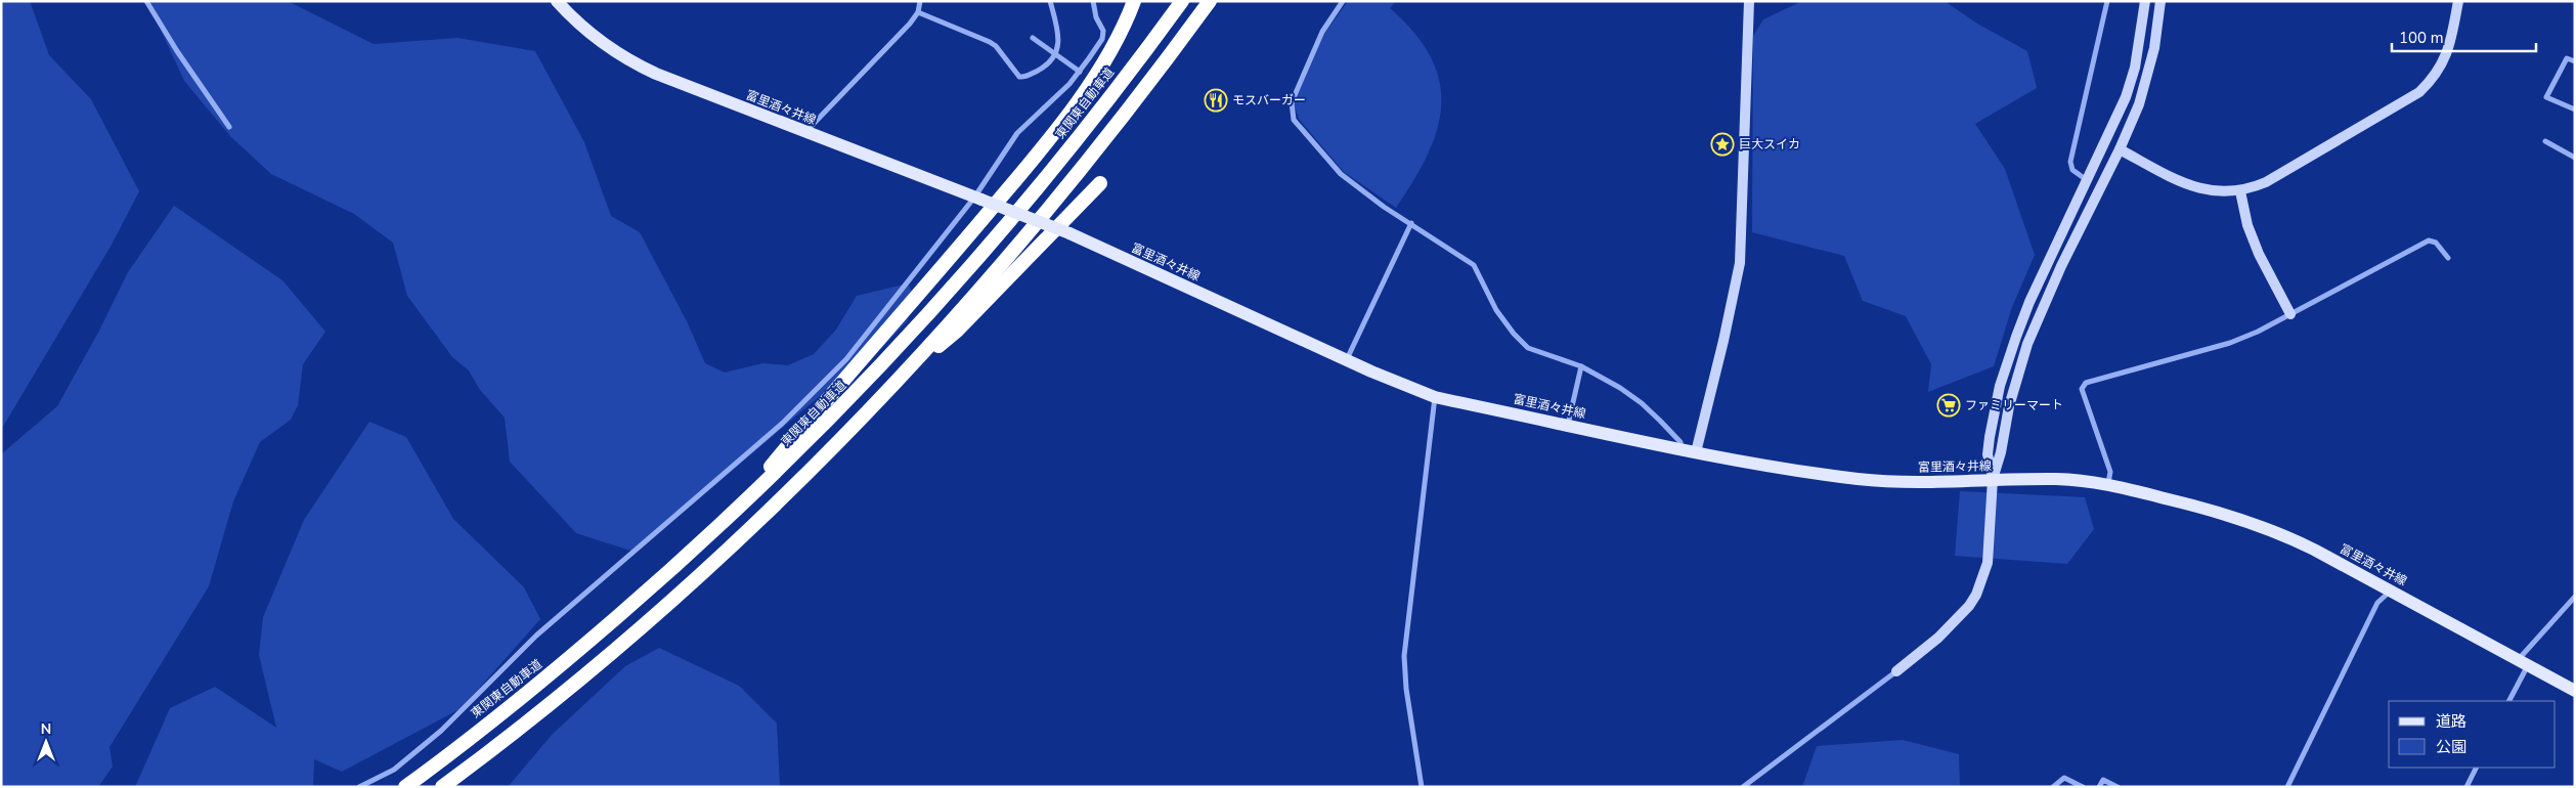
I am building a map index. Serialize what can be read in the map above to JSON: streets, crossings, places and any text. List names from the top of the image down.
{
  "streets": {
    "highway": ["東関東自動車道"],
    "main road": ["富里酒々井線"]
  },
  "places": {
    "restaurant": ["モスバーガー"],
    "place": ["巨大スイカ"],
    "supermarket": ["ファミリーマート"]
  },
  "legend": ["道路", "公園"],
  "scale_bar": "100 m",
  "north": "top"
}
